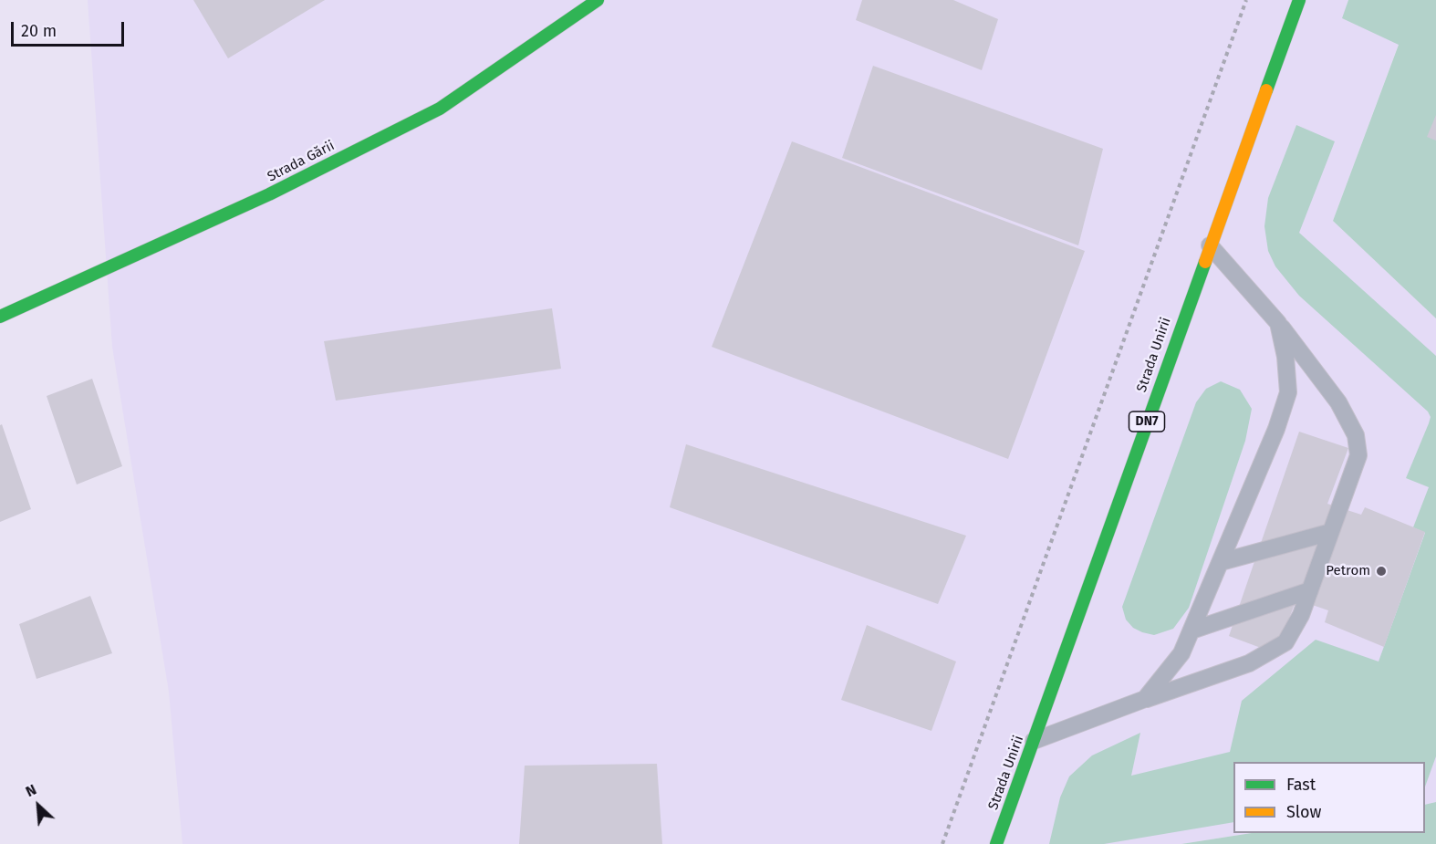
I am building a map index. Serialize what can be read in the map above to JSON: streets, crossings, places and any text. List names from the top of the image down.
{
  "streets": {
    "main road": ["Strada Gării", "Strada Unirii", "DN7"]
  },
  "places": ["Petrom"],
  "legend": ["Fast", "Slow"],
  "scale_bar": "20 m",
  "north": "top left"
}
